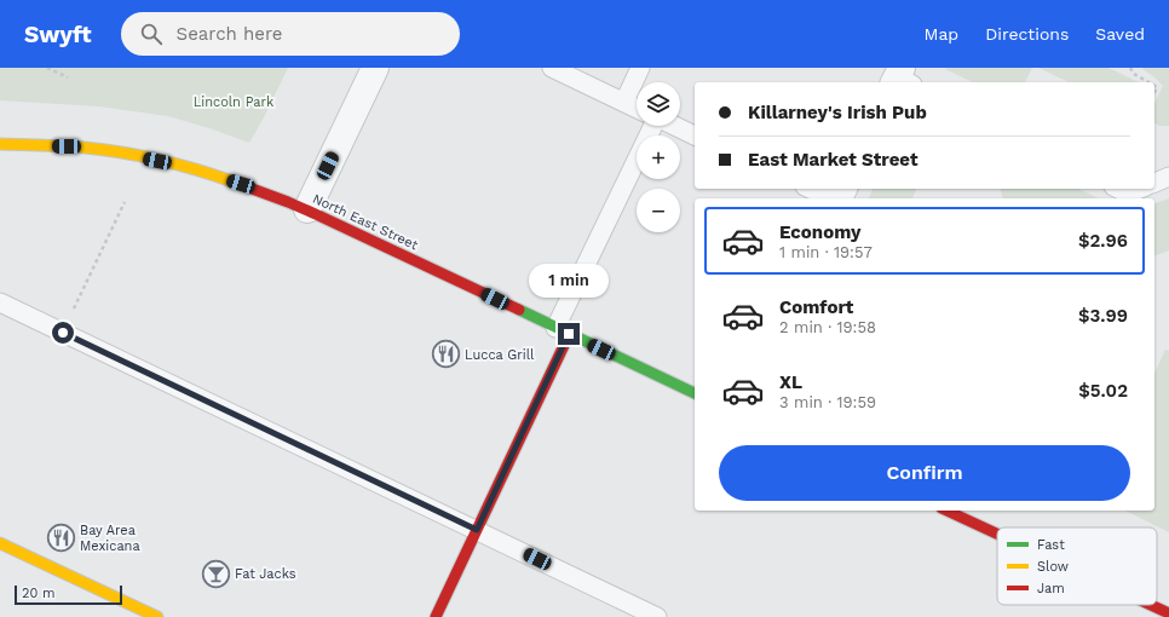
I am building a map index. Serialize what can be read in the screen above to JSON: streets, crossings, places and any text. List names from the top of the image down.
{
  "streets": {
    "main road": ["North East Street"]
  },
  "parks": ["Lincoln Park"],
  "places": {
    "restaurant": ["Lucca Grill", "Bay Area Mexicana"],
    "bar": ["Fat Jacks"]
  },
  "legend": ["Fast", "Slow", "Jam"],
  "scale_bar": "20 m",
  "page": {
    "header": "Swyft",
    "search": "Search here",
    "nav": ["Map", "Directions", "Saved"],
    "map_buttons": ["+", "−"],
    "banner": ["Killarney's Irish Pub", "East Market Street"],
    "list": [
      {
        "name": "Economy",
        "note": "1 min · 19:57",
        "value": "$2.96"
      },
      {
        "name": "Comfort",
        "note": "2 min · 19:58",
        "value": "$3.99"
      },
      {
        "name": "XL",
        "note": "3 min · 19:59",
        "value": "$5.02"
      }
    ],
    "bubble": "1 min",
    "buttons": "Confirm",
    "scale": "20 m"
  }
}
